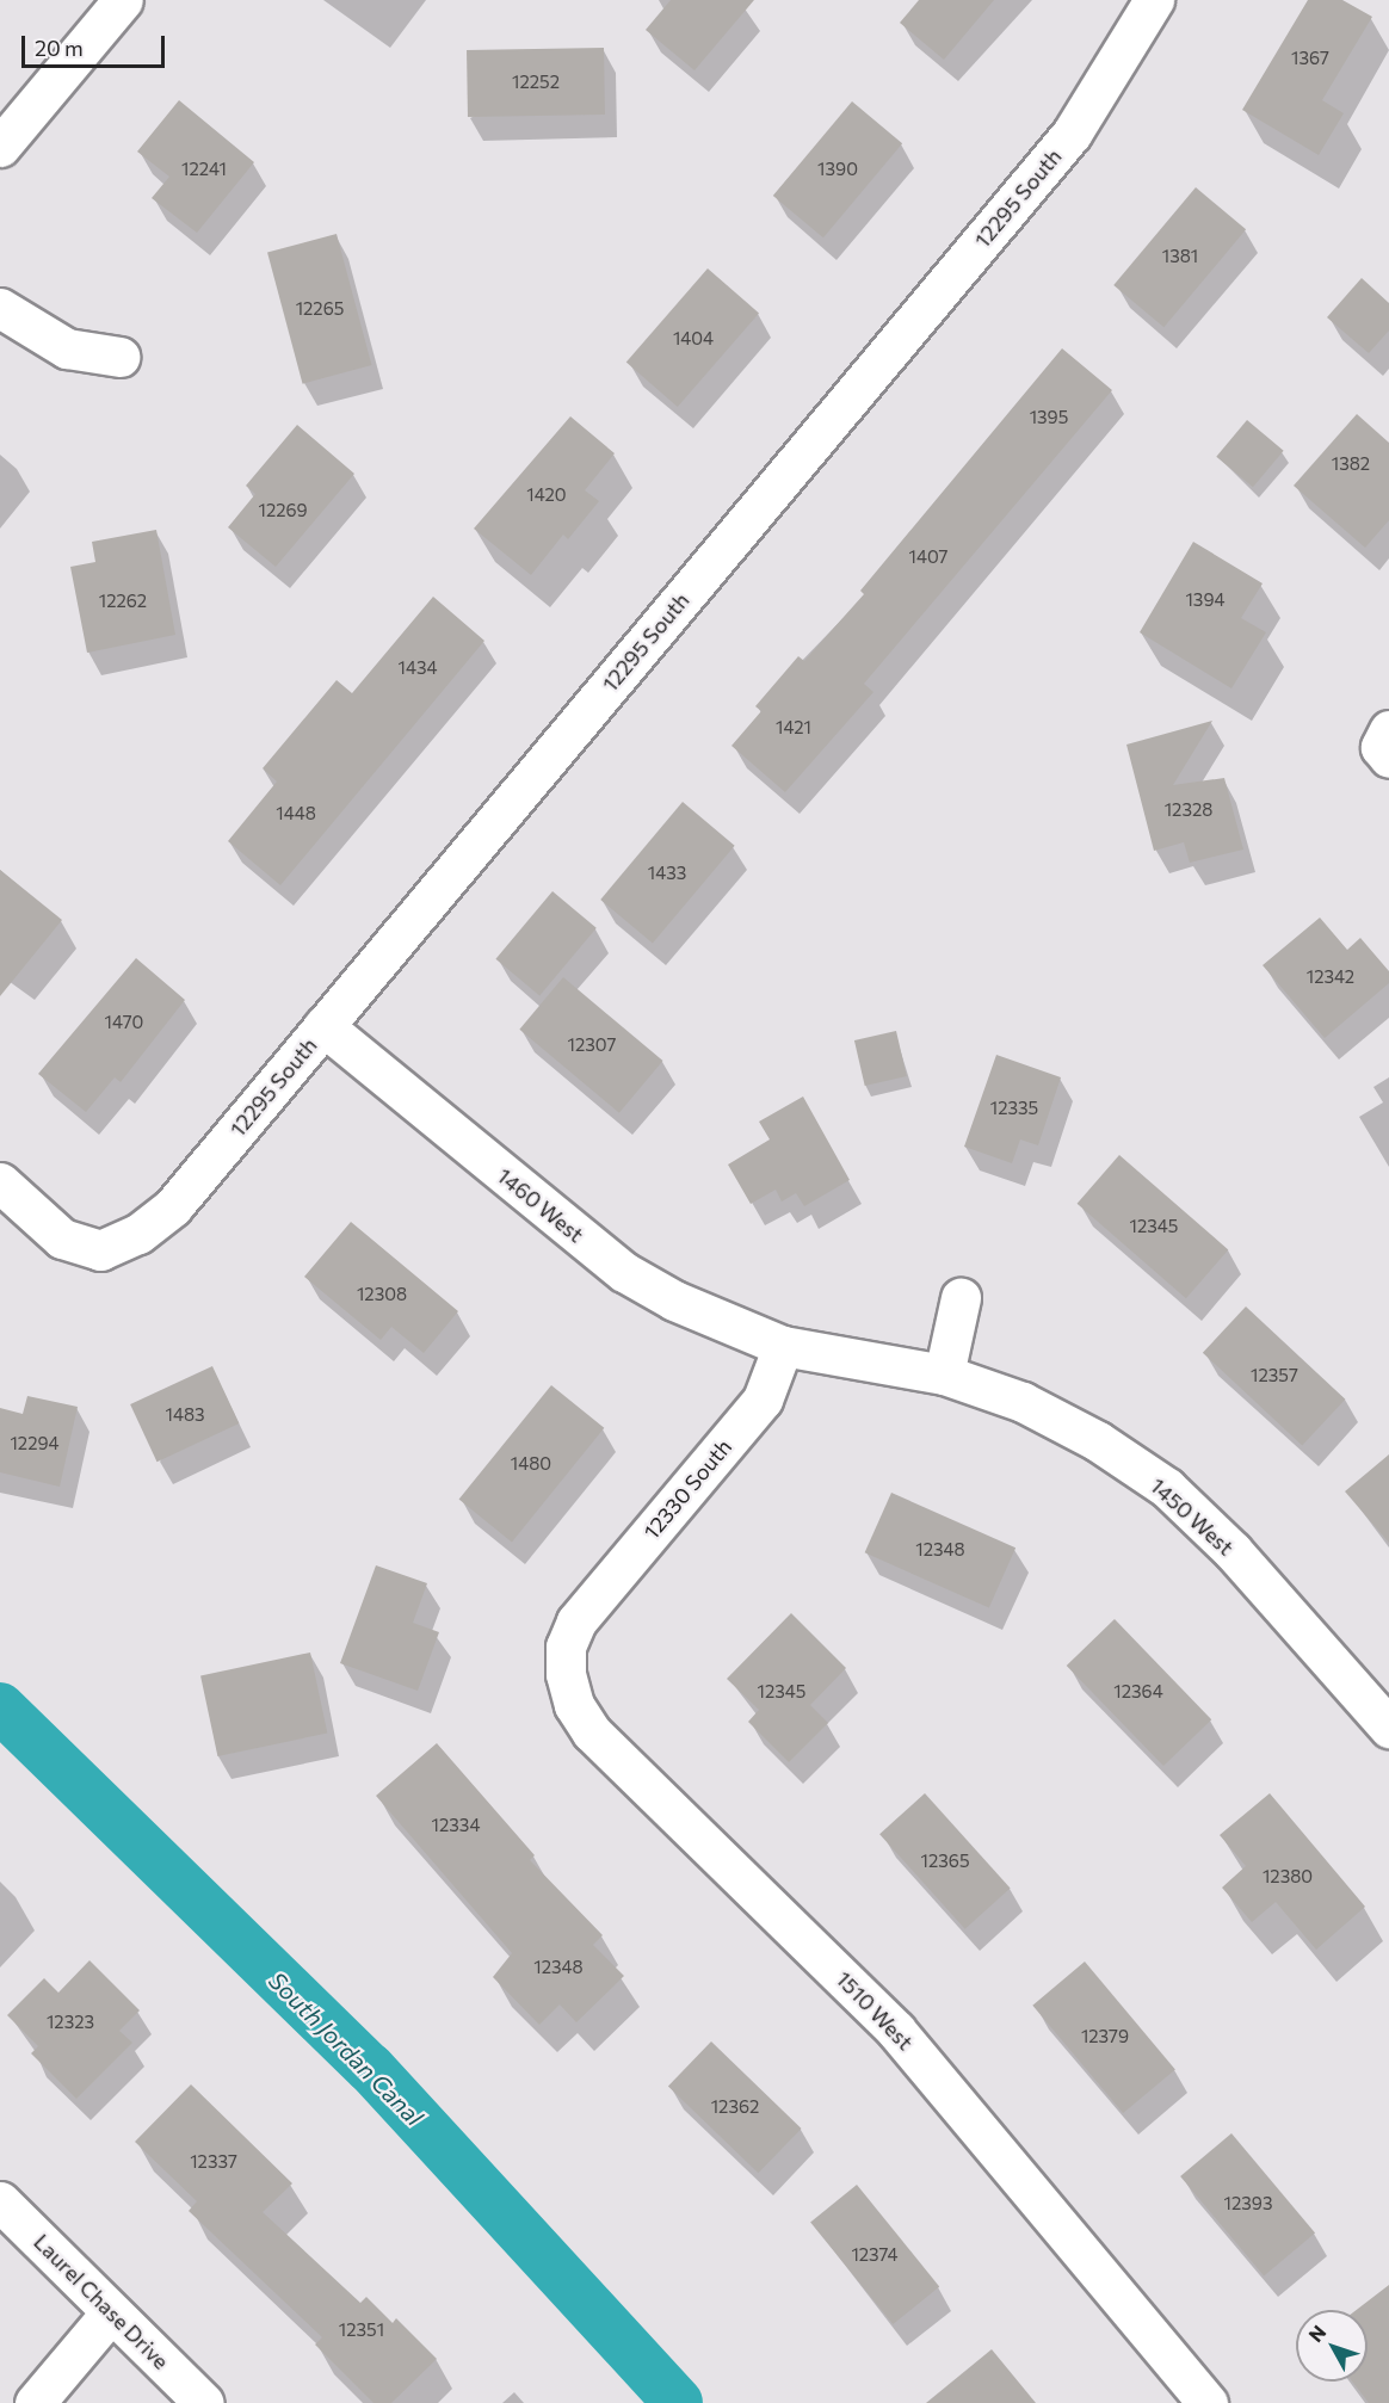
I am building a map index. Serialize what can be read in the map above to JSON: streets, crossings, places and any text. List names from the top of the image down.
{
  "streets": {
    "street": [
      "12295 South",
      "1460 West",
      "12330 South",
      "1450 West",
      "1510 West",
      "Laurel Chase Drive"
    ]
  },
  "crossings": [
    ["12295 South", "1460 West"],
    ["1460 West", "12330 South"],
    ["1460 West", "1450 West"],
    ["12330 South", "1450 West"],
    ["12330 South", "1510 West"]
  ],
  "water": ["South Jordan Canal"],
  "house_numbers": [
    "1367",
    "12252",
    "12241",
    "1390",
    "1381",
    "12265",
    "1404",
    "1395",
    "1382",
    "1420",
    "12269",
    "1407",
    "1394",
    "12262",
    "1434",
    "1421",
    "12328",
    "1448",
    "1433",
    "12342",
    "1470",
    "12307",
    "12335",
    "12345",
    "12308",
    "12357",
    "1483",
    "12294",
    "1480",
    "12348",
    "12345",
    "12364",
    "12334",
    "12365",
    "12380",
    "12348",
    "12323",
    "12379",
    "12362",
    "12337",
    "12393",
    "12374",
    "12351"
  ],
  "scale_bar": "20 m",
  "north": "top left"
}
